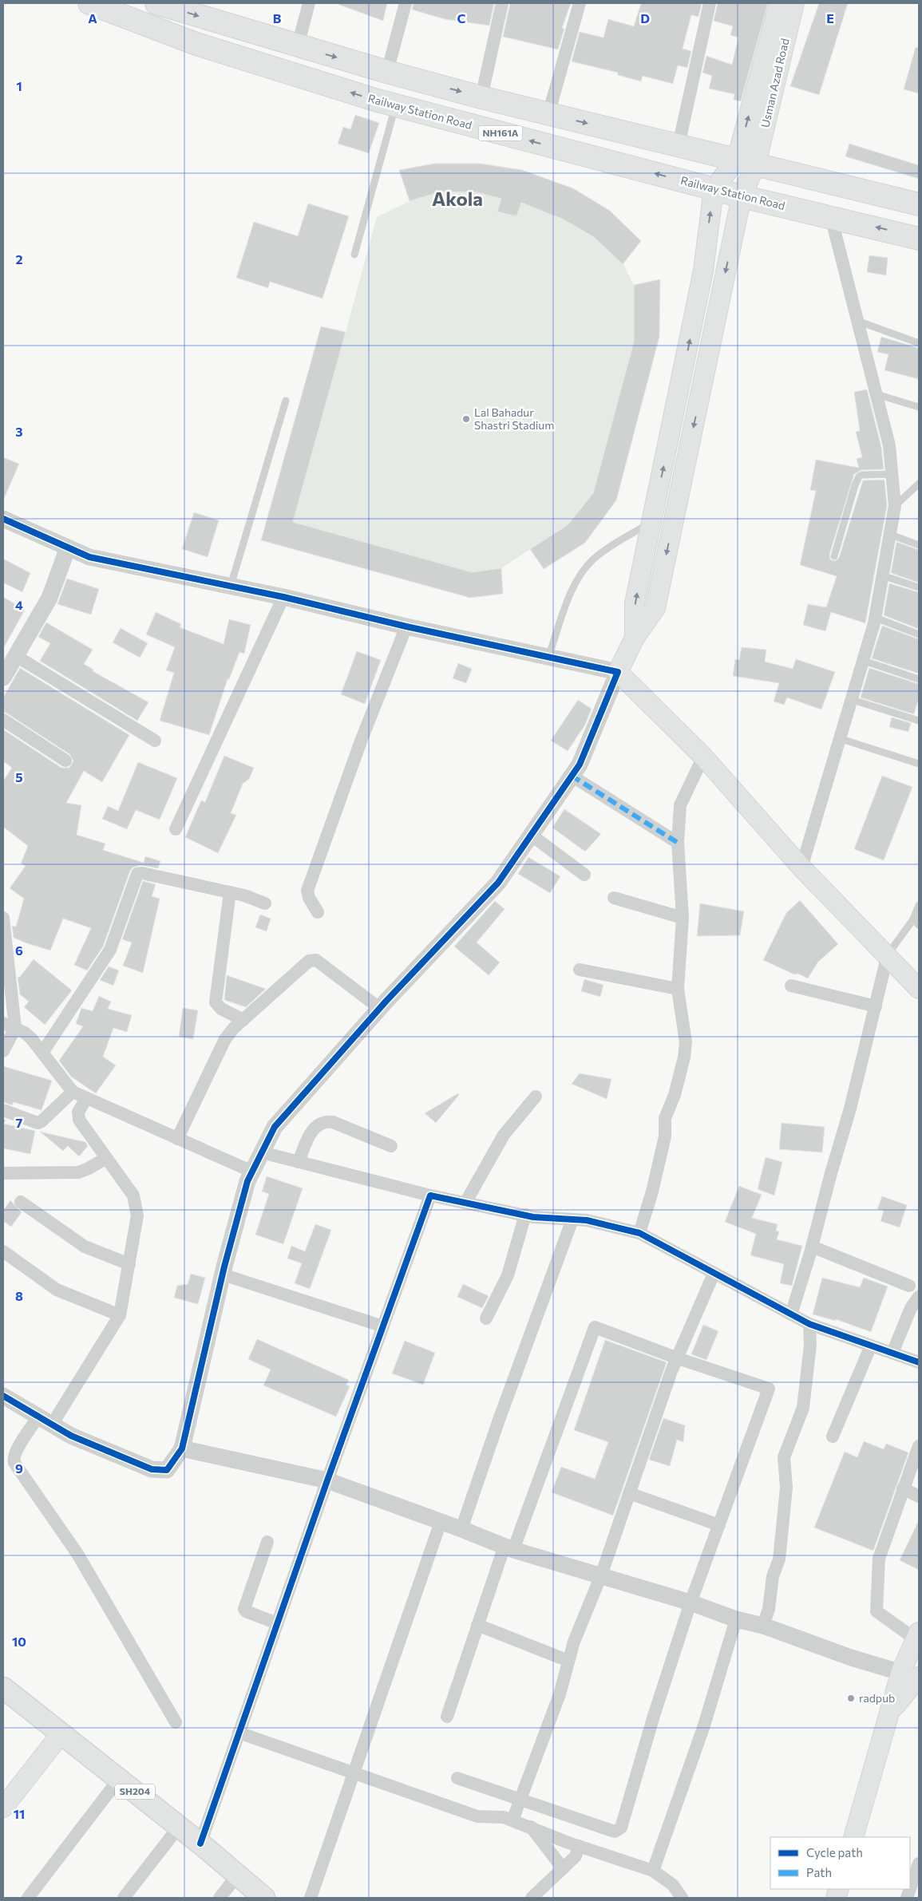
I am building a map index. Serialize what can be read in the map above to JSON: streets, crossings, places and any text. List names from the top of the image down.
{
  "streets": {
    "highway": ["Railway Station Road", "NH161A"],
    "main road": ["Usman Azad Road", "SH204"]
  },
  "districts": ["Akola"],
  "places": ["Lal Bahadur Shastri Stadium", "radpub"],
  "legend": ["Cycle path", "Path"],
  "grid": {
    "columns": [
      "A",
      "B",
      "C",
      "D",
      "E"
    ],
    "rows": [
      "1",
      "2",
      "3",
      "4",
      "5",
      "6",
      "7",
      "8",
      "9",
      "10",
      "11"
    ]
  }
}
